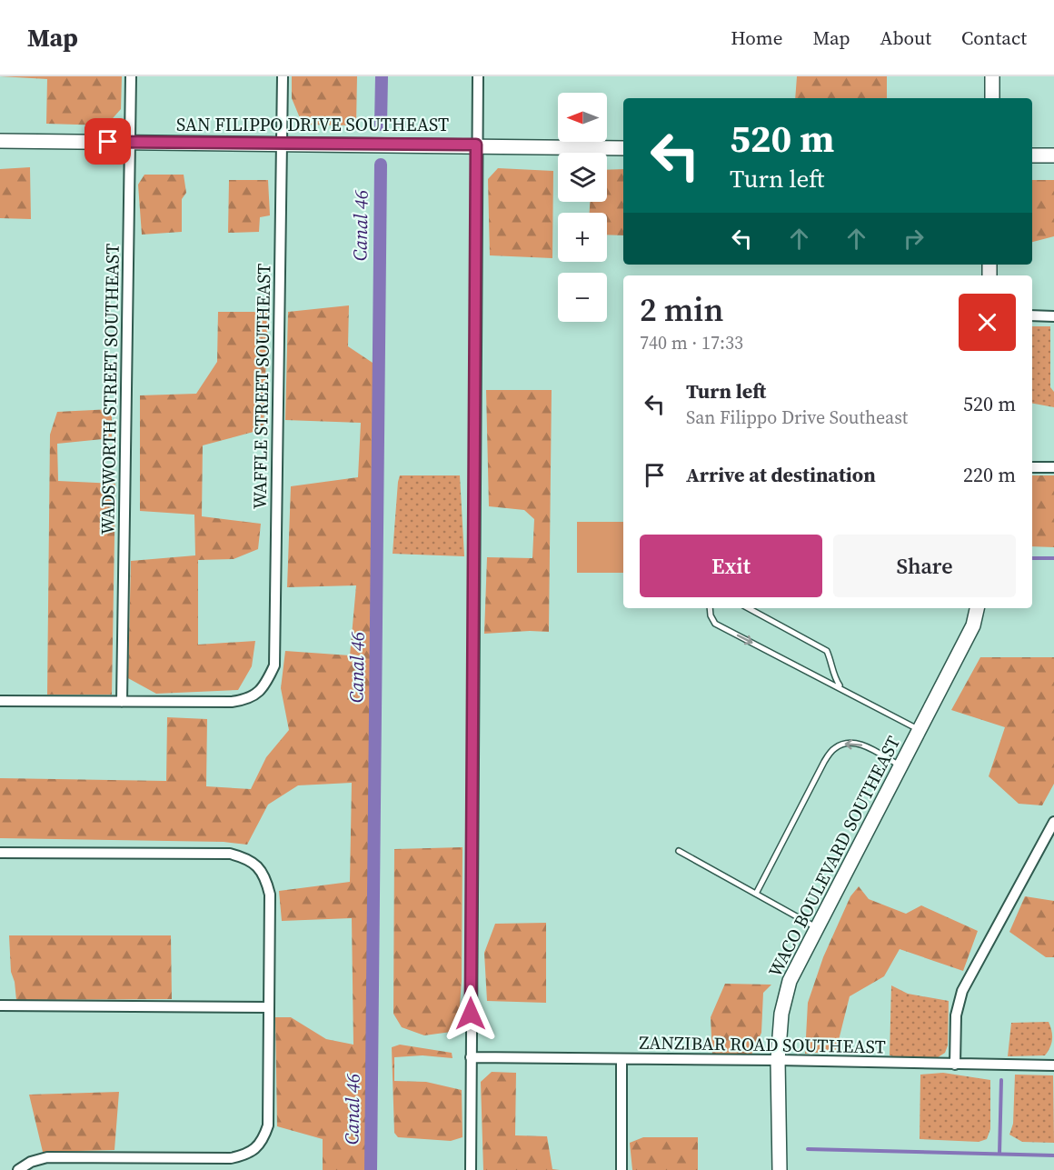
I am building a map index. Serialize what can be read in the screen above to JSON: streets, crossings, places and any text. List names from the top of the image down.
{
  "streets": {
    "street": [
      "SAN FILIPPO DRIVE SOUTHEAST",
      "WAFFLE STREET SOUTHEAST",
      "WADSWORTH STREET SOUTHEAST",
      "WACO BOULEVARD SOUTHEAST",
      "ZANZIBAR ROAD SOUTHEAST"
    ]
  },
  "crossings": [
    ["SAN FILIPPO DRIVE SOUTHEAST", "WAFFLE STREET SOUTHEAST"],
    ["SAN FILIPPO DRIVE SOUTHEAST", "WADSWORTH STREET SOUTHEAST"],
    ["WAFFLE STREET SOUTHEAST", "WADSWORTH STREET SOUTHEAST"],
    ["WACO BOULEVARD SOUTHEAST", "ZANZIBAR ROAD SOUTHEAST"]
  ],
  "water": ["Canal 46"],
  "north": "left",
  "page": {
    "header": "Map",
    "nav": [
      "Home",
      "Map",
      "About",
      "Contact"
    ],
    "map_buttons": ["+", "−"],
    "turn": ["520 m", "Turn left"],
    "heading": ["2 min", "740 m · 17:33"],
    "list": [
      {
        "name": "Turn left",
        "note": "San Filippo Drive Southeast",
        "value": "520 m"
      },
      {
        "name": "Arrive at destination",
        "value": "220 m"
      }
    ],
    "buttons": ["Exit", "Share"]
  }
}
